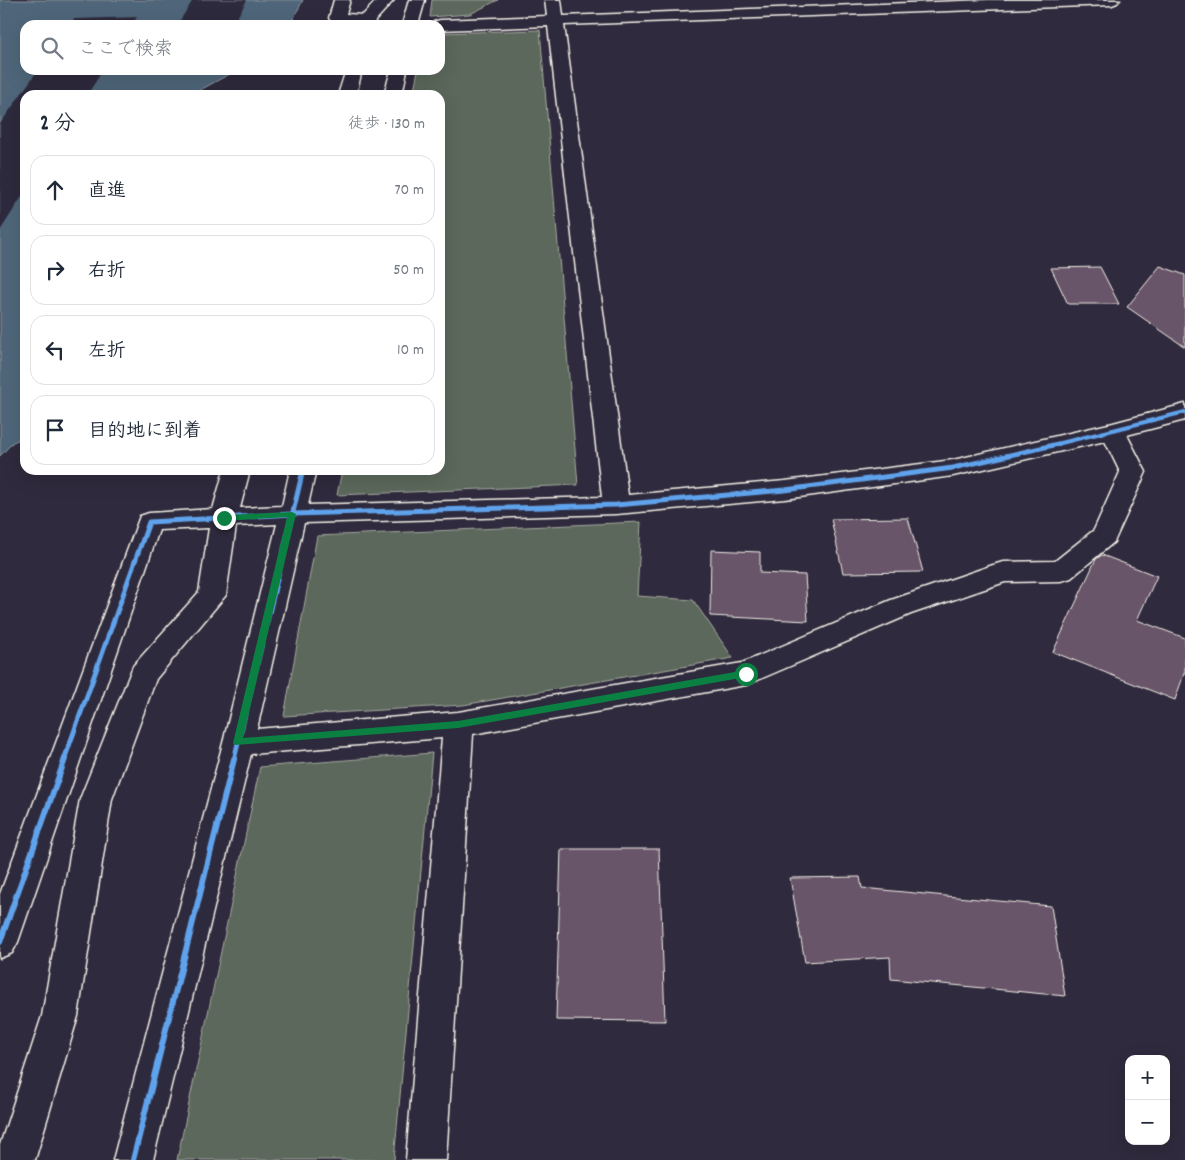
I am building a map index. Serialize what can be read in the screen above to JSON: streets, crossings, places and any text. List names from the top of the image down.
{
  "page": {
    "search": "ここで検索",
    "heading": ["2 分", "徒歩 · 130 m"],
    "list": [
      ["直進", "70 m"],
      ["右折", "50 m"],
      ["左折", "10 m"],
      "目的地に到着"
    ],
    "map_buttons": ["+", "−"]
  }
}
